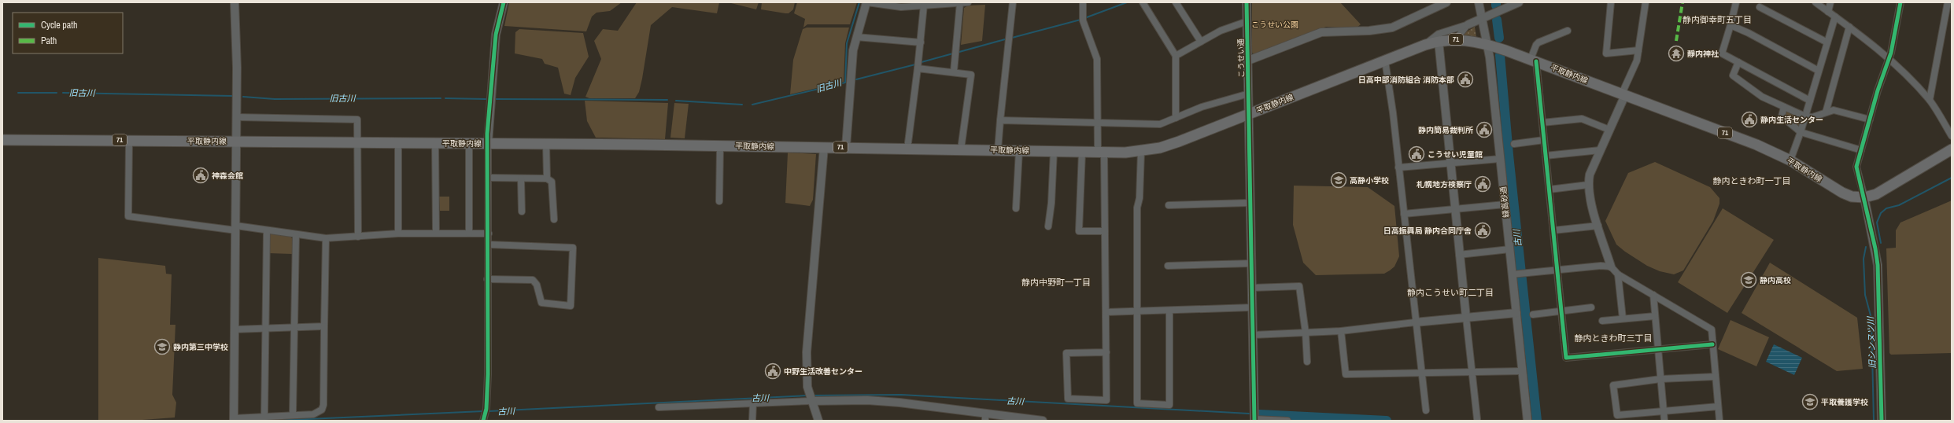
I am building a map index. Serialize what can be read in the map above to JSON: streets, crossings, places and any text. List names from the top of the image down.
{
  "streets": {
    "main road": ["71", "平取静内線"],
    "street": ["こうせい通", "緑高砂通"]
  },
  "crossings": [
    ["こうせい通", "平取静内線"],
    ["平取静内線", "緑高砂通"]
  ],
  "districts": [
    "静内御幸町五丁目",
    "静内ときわ町一丁目",
    "静内中野町一丁目",
    "静内こうせい町二丁目",
    "静内ときわ町三丁目"
  ],
  "water": ["旧古川", "古川", "旧シンヌツ川"],
  "parks": ["こうせい公園"],
  "places": {
    "temple": ["靜内神社"],
    "public building": [
      "日高中部消防組合 消防本部",
      "静内生活センター",
      "静内簡易裁判所",
      "こうせい児童館",
      "神森会館",
      "札幌地方検察庁",
      "日高振興局 静内合同庁舎",
      "中野生活改善センター"
    ],
    "school or university": [
      "高静小学校",
      "静内高校",
      "静内第三中学校",
      "平取養護学校"
    ]
  },
  "legend": ["Cycle path", "Path"]
}
